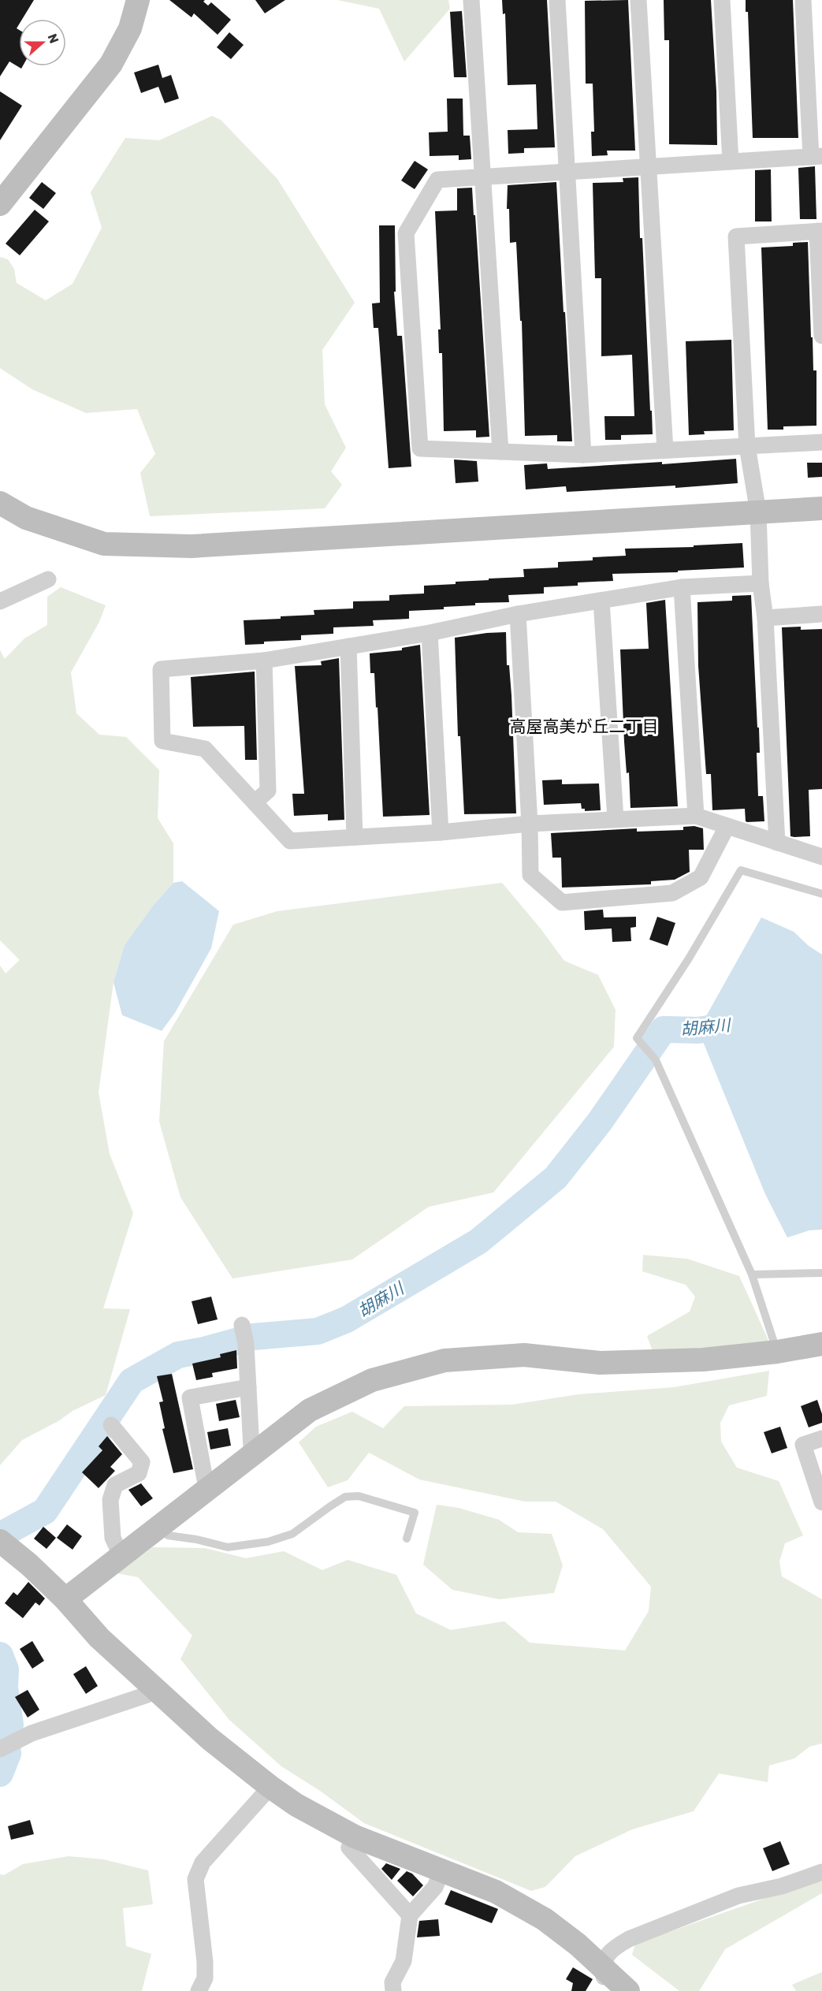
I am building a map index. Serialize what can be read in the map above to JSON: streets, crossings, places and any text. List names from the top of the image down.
{
  "districts": ["高屋高美が丘二丁目"],
  "water": ["胡麻川"],
  "north": "right"
}
